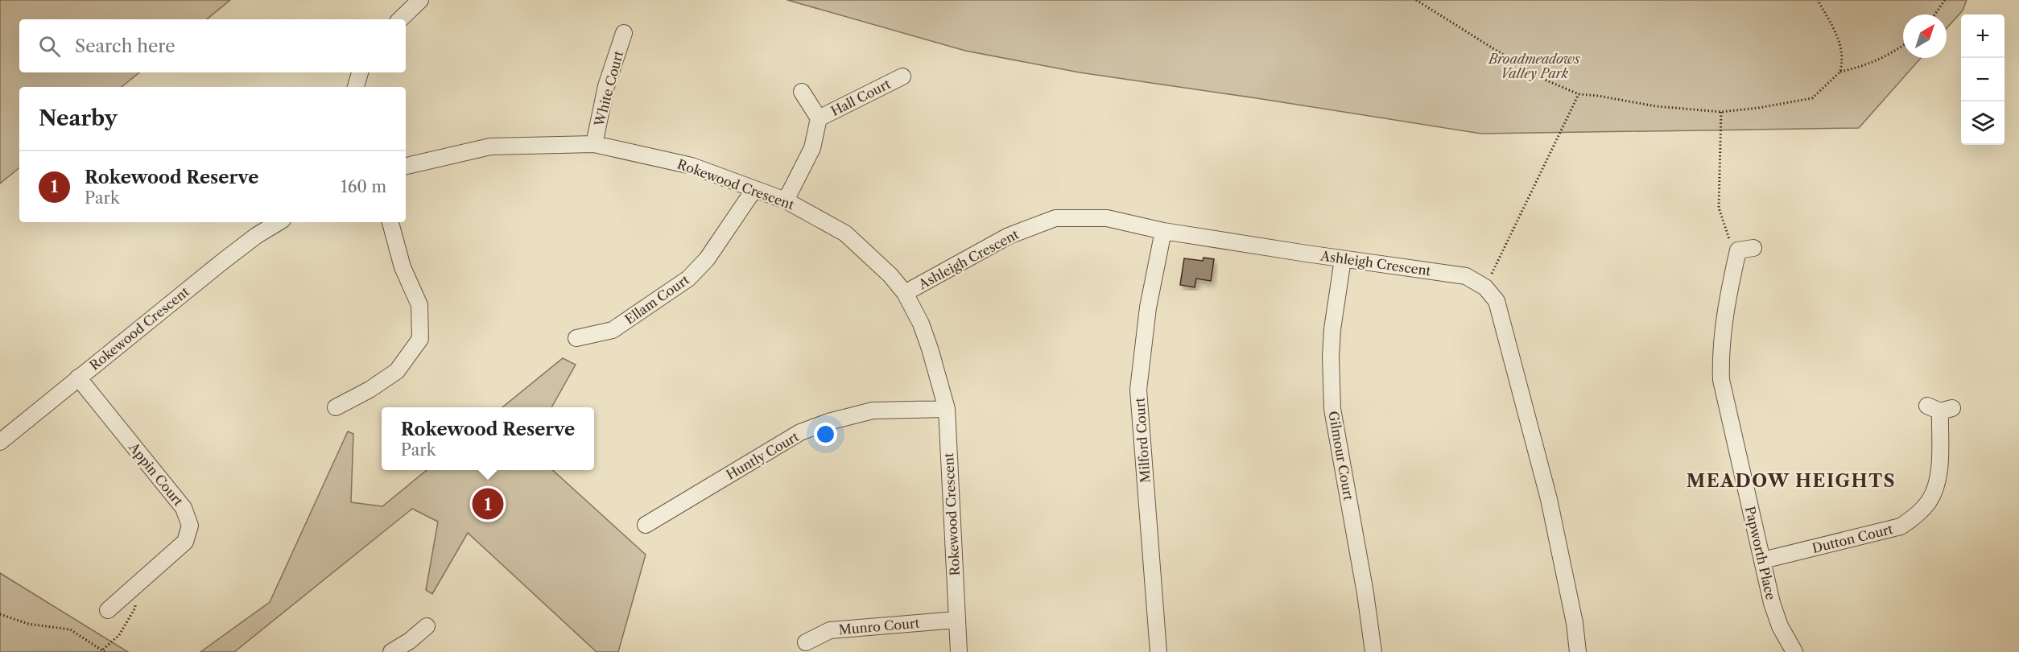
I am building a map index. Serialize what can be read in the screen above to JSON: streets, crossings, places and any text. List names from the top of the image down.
{
  "streets": {
    "street": [
      "White Court",
      "Hall Court",
      "Rokewood Crescent",
      "Ashleigh Crescent",
      "Ellam Court",
      "Milford Court",
      "Huntly Court",
      "Gilmour Court",
      "Appin Court",
      "Dutton Court",
      "Papworth Place",
      "Munro Court"
    ]
  },
  "crossings": [
    ["White Court", "Rokewood Crescent"],
    ["Hall Court", "Rokewood Crescent"],
    ["Rokewood Crescent", "Ashleigh Crescent"],
    ["Rokewood Crescent", "Ellam Court"],
    ["Rokewood Crescent", "Huntly Court"],
    ["Rokewood Crescent", "Appin Court"],
    ["Rokewood Crescent", "Munro Court"],
    ["Ashleigh Crescent", "Milford Court"],
    ["Ashleigh Crescent", "Gilmour Court"],
    ["Dutton Court", "Papworth Place"]
  ],
  "districts": ["MEADOW HEIGHTS"],
  "parks": ["Broadmeadows Valley Park"],
  "north": "top right",
  "page": {
    "map_buttons": ["+", "−"],
    "search": "Search here",
    "heading": "Nearby",
    "list": [
      {
        "mark": "1",
        "name": "Rokewood Reserve",
        "note": "Park",
        "value": "160 m"
      }
    ],
    "popup": ["Rokewood Reserve", "Park"],
    "pins": "1"
  }
}
